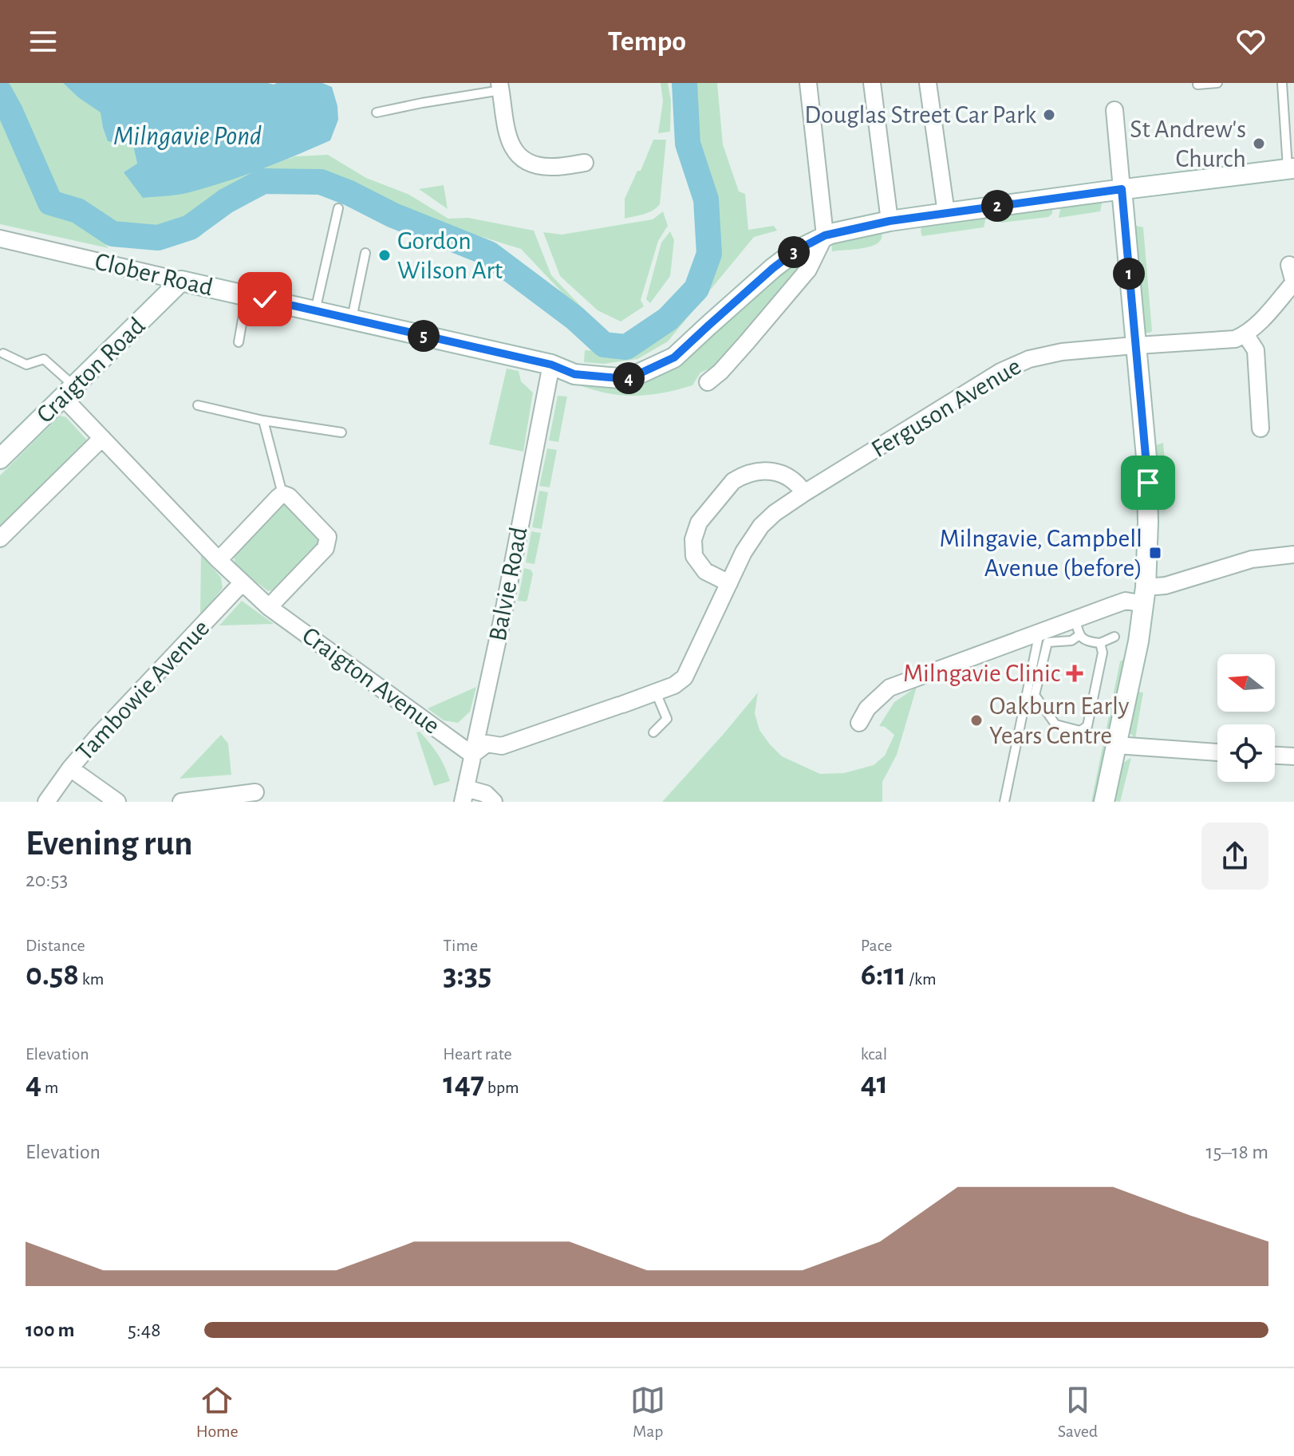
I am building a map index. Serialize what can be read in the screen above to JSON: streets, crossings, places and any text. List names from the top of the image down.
{
  "streets": {
    "street": [
      "Clober Road",
      "Craigton Road",
      "Ferguson Avenue",
      "Balvie Road",
      "Craigton Avenue",
      "Tambowie Avenue"
    ]
  },
  "crossings": [
    ["Clober Road", "Craigton Road"],
    ["Clober Road", "Balvie Road"],
    ["Craigton Road", "Craigton Avenue"],
    ["Ferguson Avenue", "Balvie Road"],
    ["Ferguson Avenue", "Craigton Avenue"],
    ["Balvie Road", "Craigton Avenue"],
    ["Craigton Avenue", "Tambowie Avenue"]
  ],
  "water": ["Milngavie Pond"],
  "places": {
    "other": [
      "Douglas Street Car Park",
      "St Andrew's Church",
      "Gordon Wilson Art",
      "Oakburn Early Years Centre"
    ],
    "transit": ["Milngavie, Campbell Avenue (before)"],
    "health": ["Milngavie Clinic"]
  },
  "north": "left",
  "page": {
    "header": "Tempo",
    "pins": [
      "2",
      "3",
      "1",
      "5",
      "4"
    ],
    "heading": ["Evening run", "20:53"],
    "stats": [
      ["Distance", "0.58 km"],
      ["Time", "3:35"],
      ["Pace", "6:11 /km"],
      ["Elevation", "4 m"],
      ["Heart rate", "147 bpm"],
      ["kcal", "41"]
    ],
    "chart": ["Elevation", "15–18 m"],
    "list": [
      {
        "name": "100 m",
        "note": "5:48"
      }
    ],
    "tabs": ["Home", "Map", "Saved"]
  }
}
